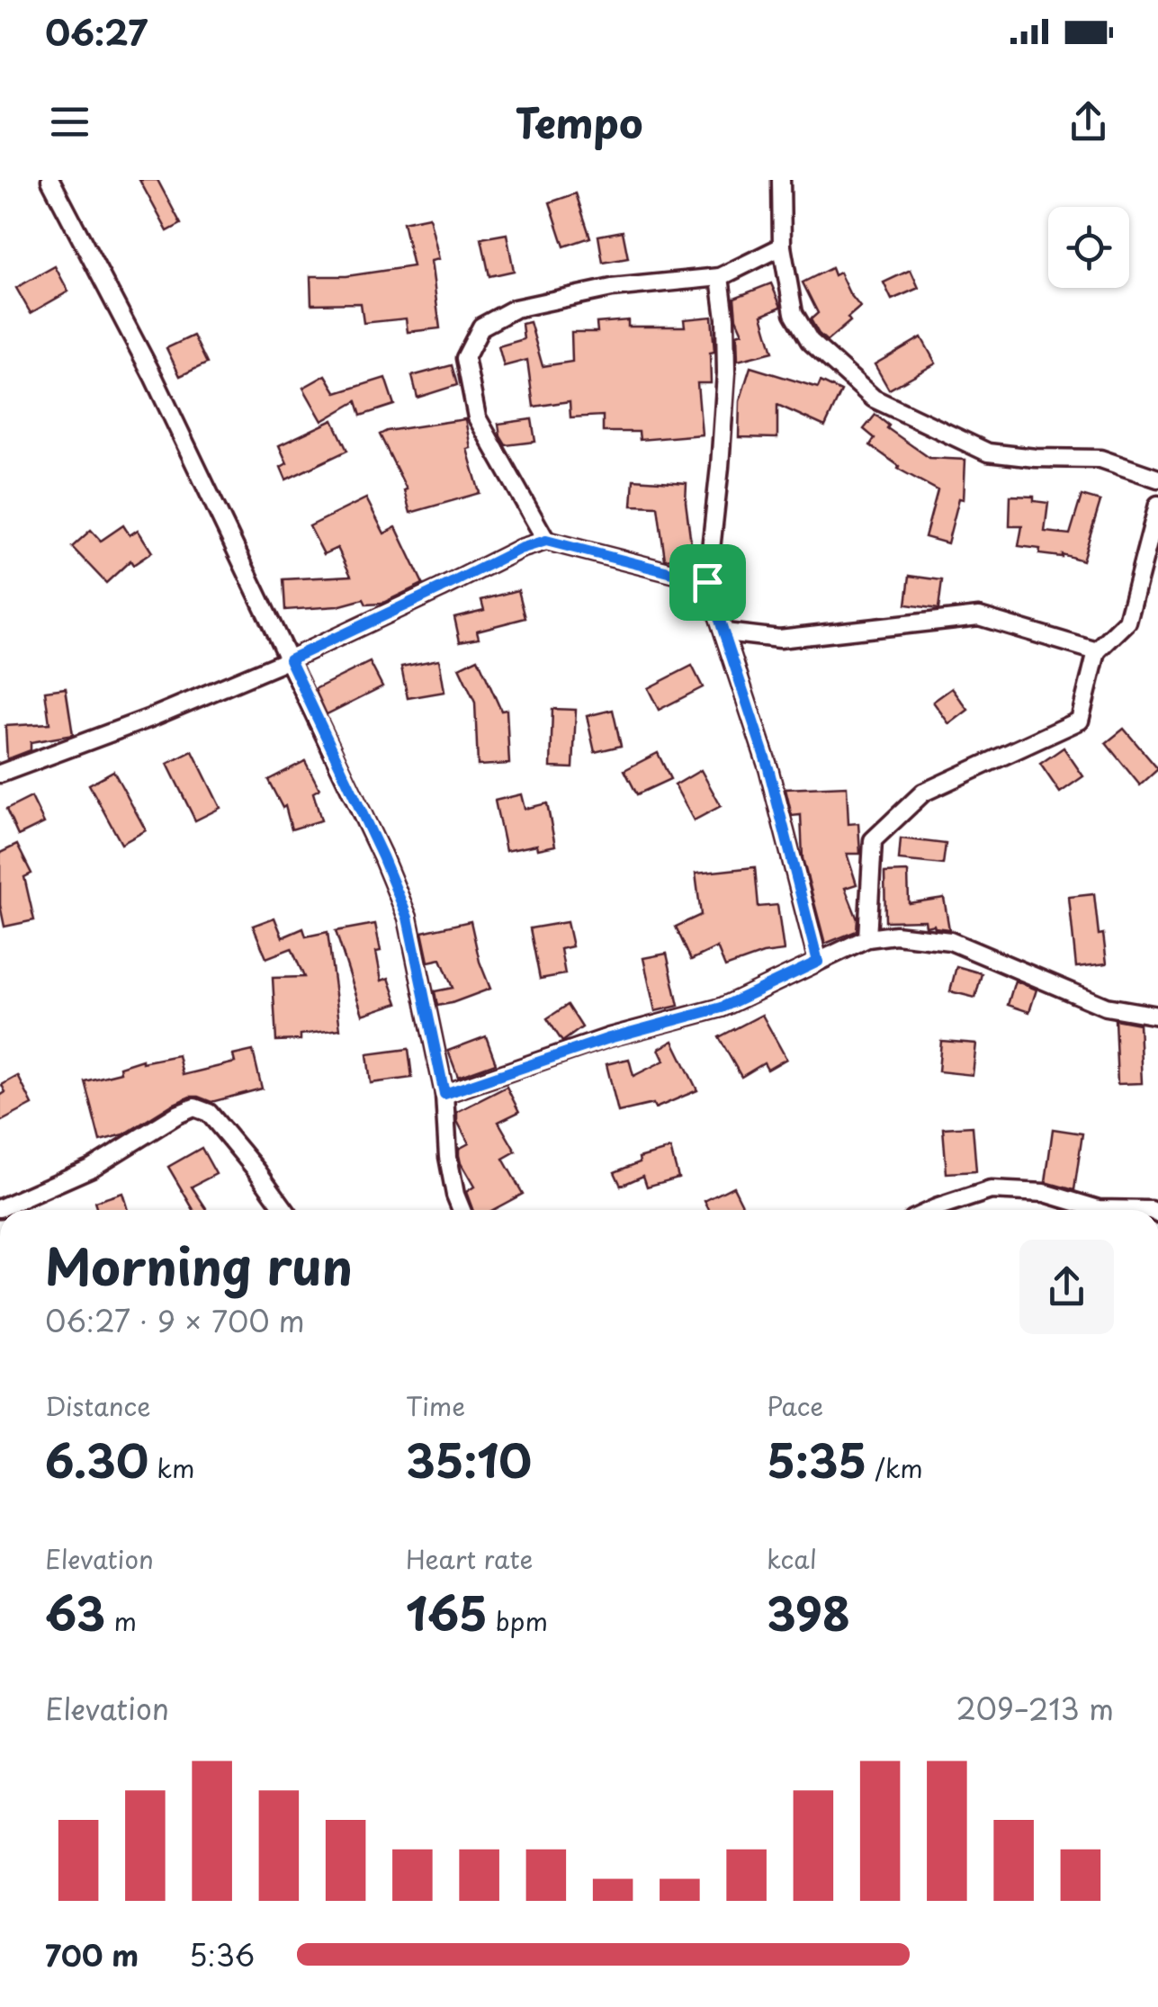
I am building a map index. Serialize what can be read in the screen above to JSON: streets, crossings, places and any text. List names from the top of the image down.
{
  "page": {
    "status": "06:27",
    "header": "Tempo",
    "heading": ["Morning run", "06:27 · 9 × 700 m"],
    "stats": [
      ["Distance", "6.30 km"],
      ["Time", "35:10"],
      ["Pace", "5:35 /km"],
      ["Elevation", "63 m"],
      ["Heart rate", "165 bpm"],
      ["kcal", "398"]
    ],
    "chart": ["Elevation", "209–213 m"],
    "list": [
      {
        "name": "700 m",
        "note": "5:36"
      }
    ]
  }
}
